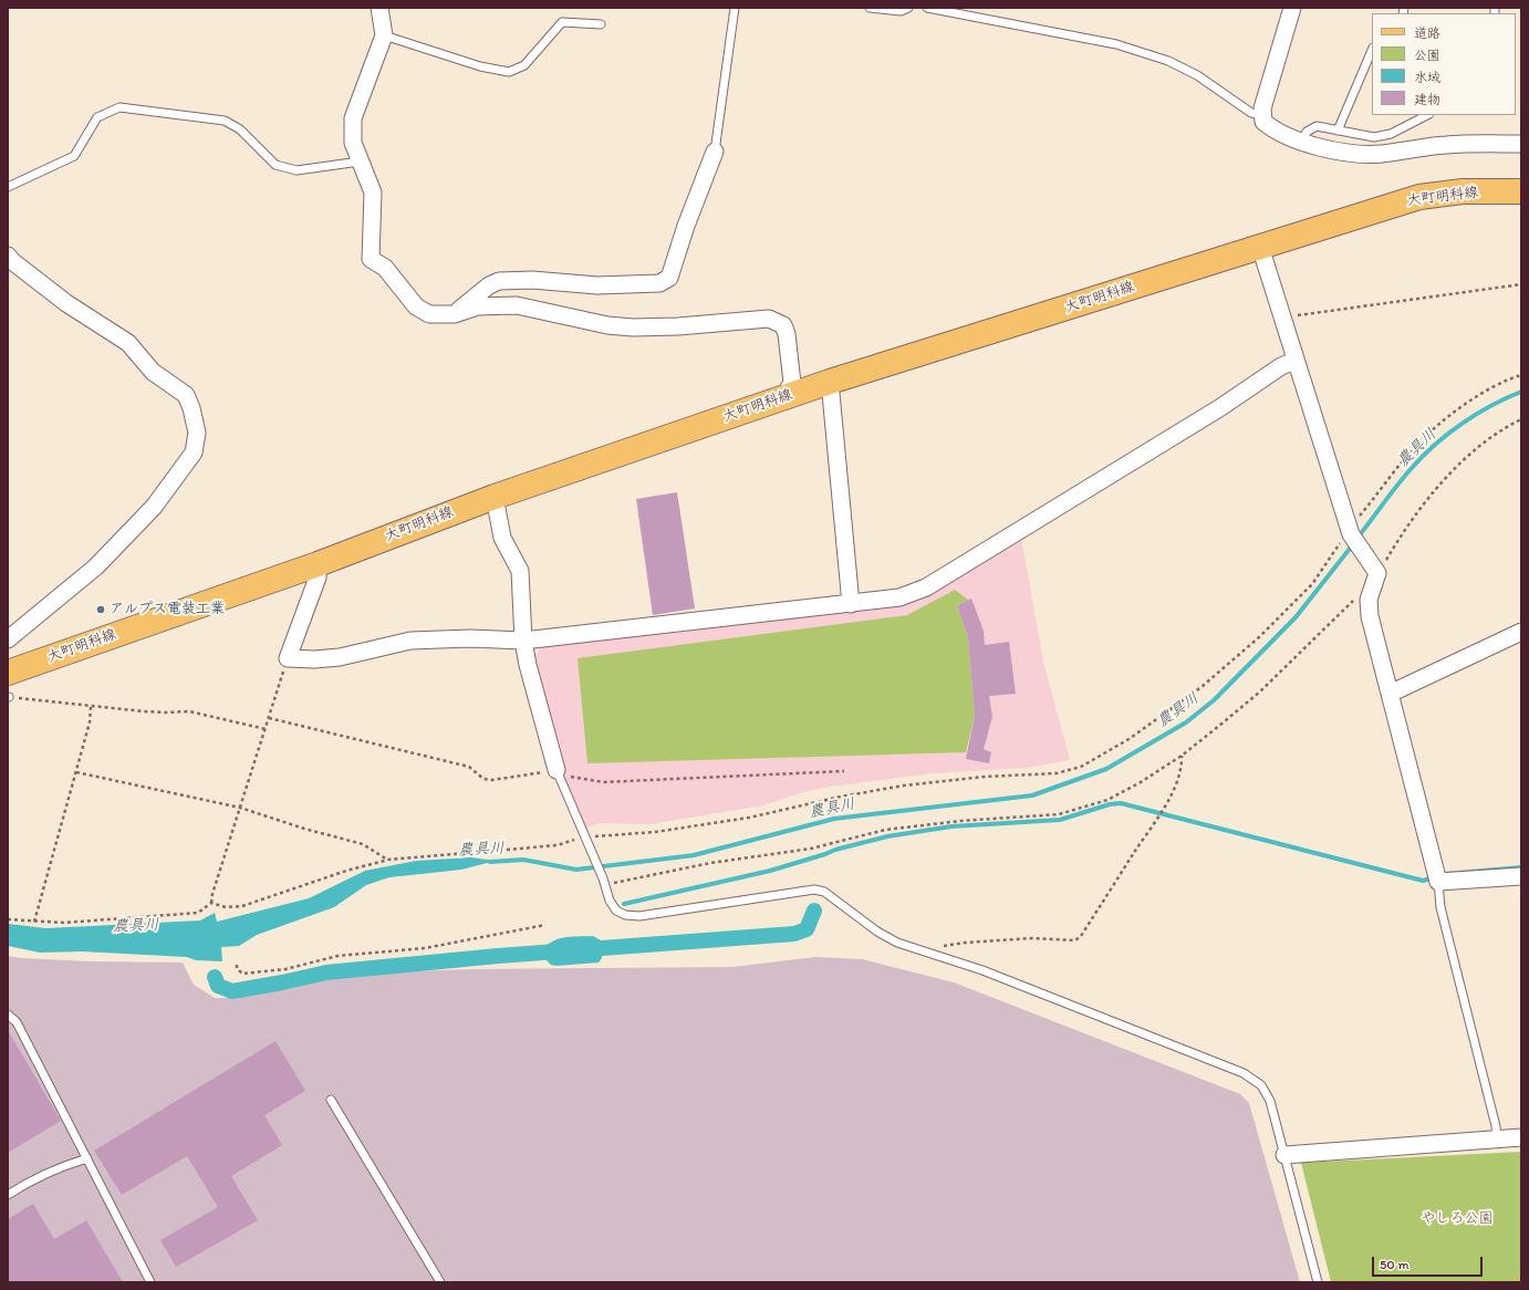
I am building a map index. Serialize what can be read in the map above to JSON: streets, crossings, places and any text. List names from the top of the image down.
{
  "streets": {
    "main road": ["大町明科線"]
  },
  "water": ["農具川"],
  "parks": ["やしろ公園"],
  "places": ["アルプス電装工業"],
  "legend": [
    "道路",
    "公園",
    "水域",
    "建物"
  ],
  "scale_bar": "50 m"
}
